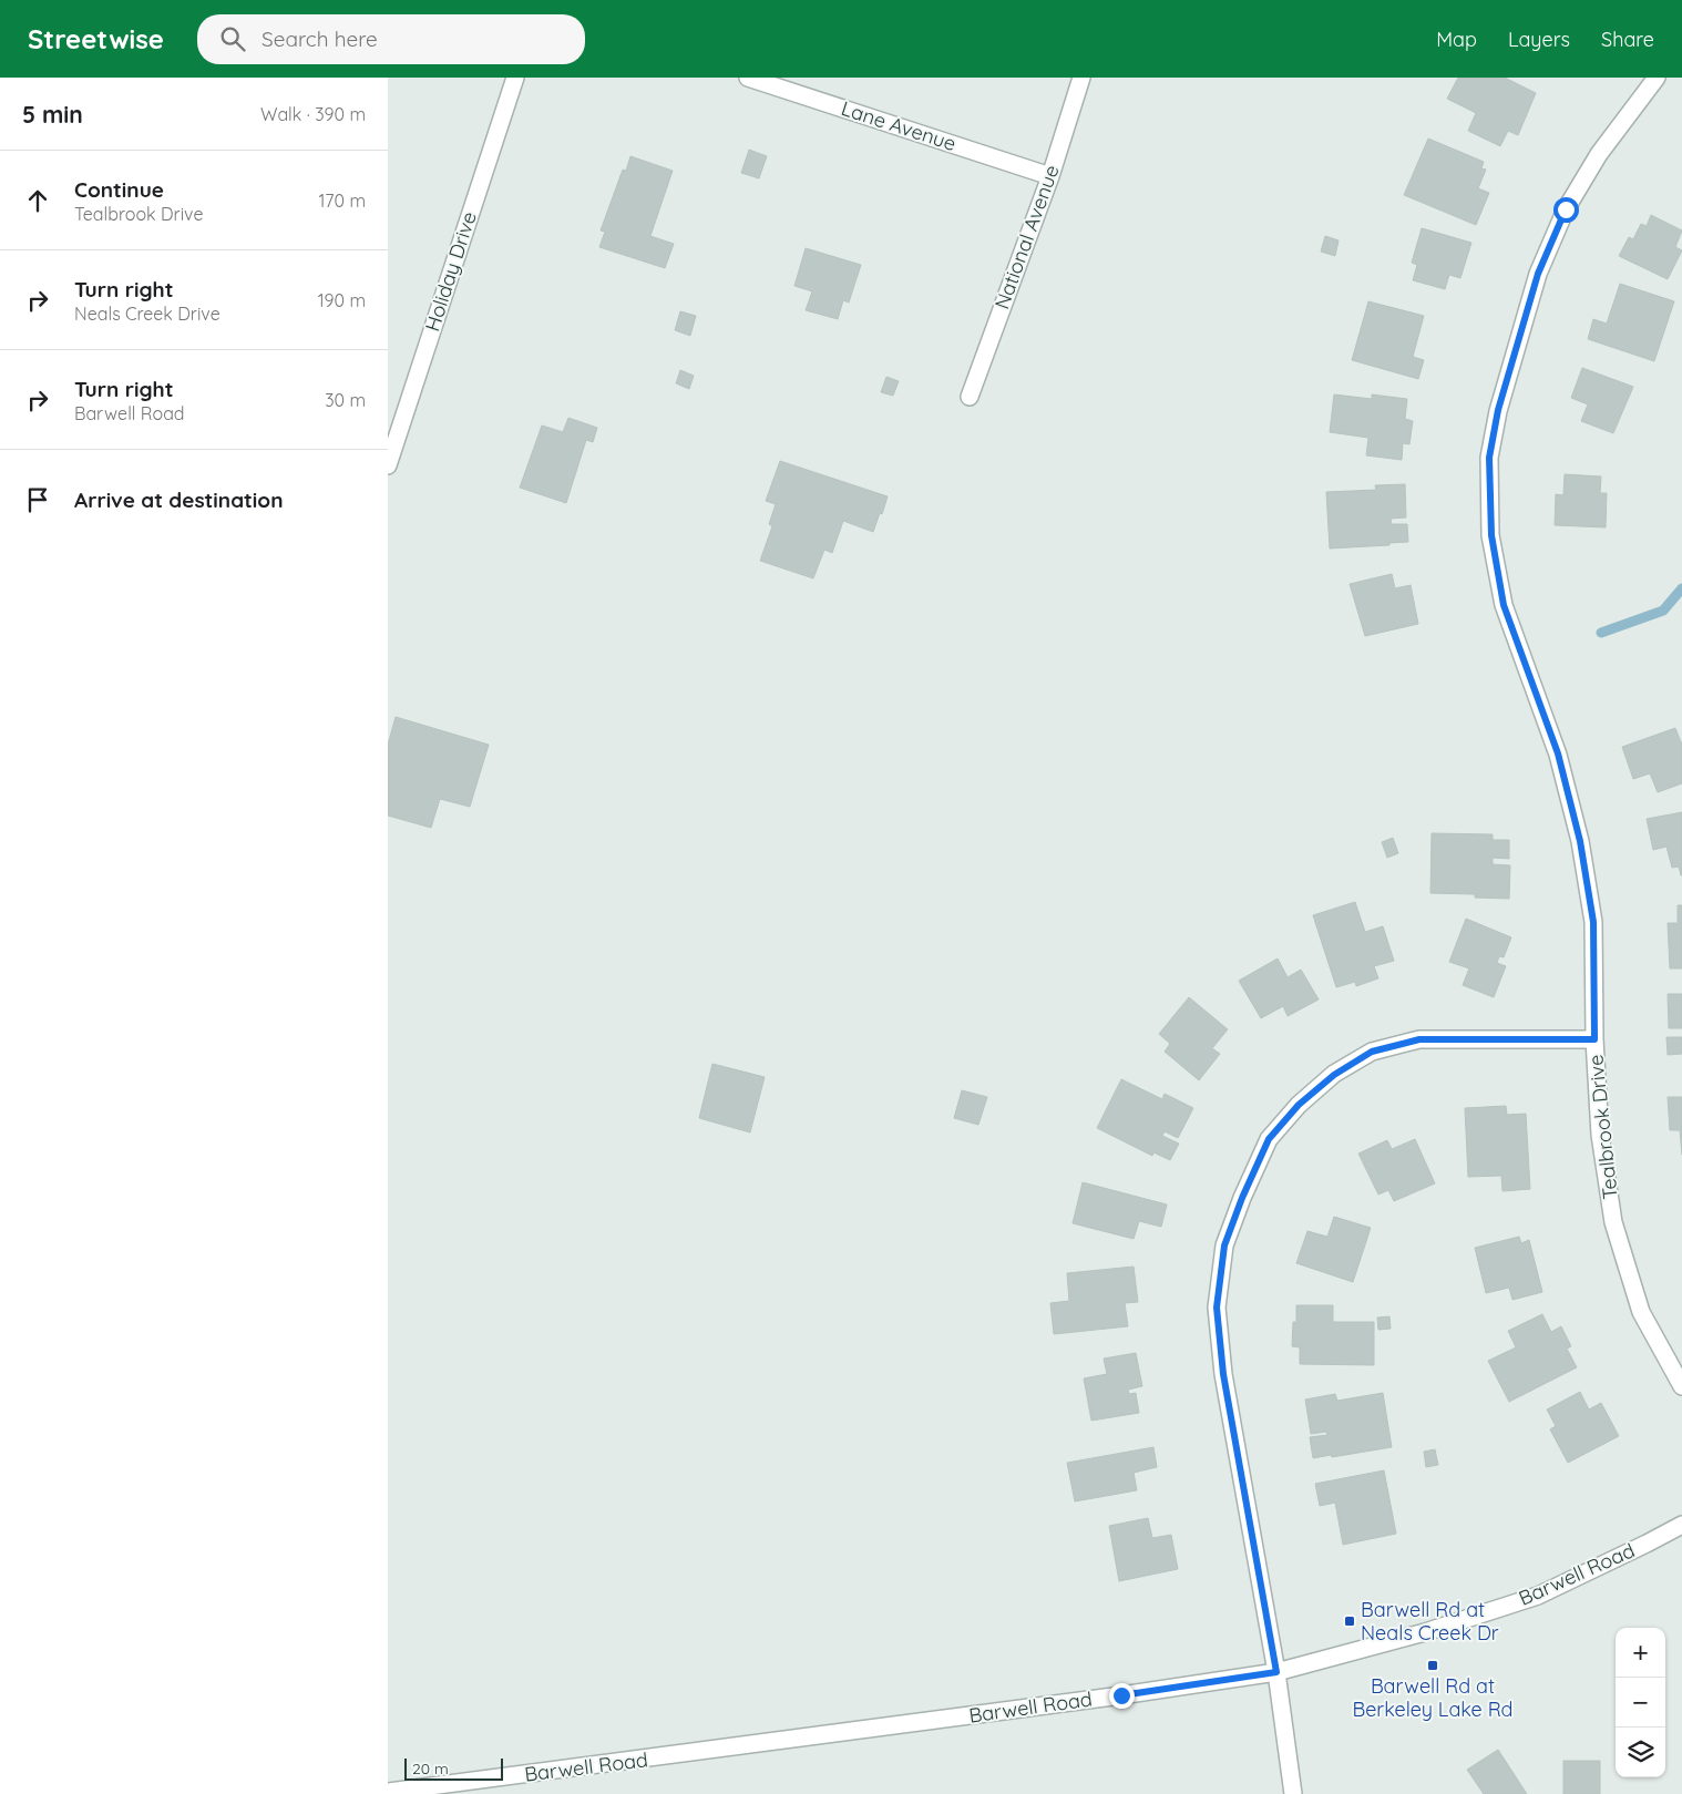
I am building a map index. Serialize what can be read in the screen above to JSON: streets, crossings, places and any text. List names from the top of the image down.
{
  "streets": {
    "street": [
      "Lane Avenue",
      "National Avenue",
      "Holiday Drive",
      "Tealbrook Drive",
      "Barwell Road"
    ]
  },
  "crossings": [
    ["Lane Avenue", "National Avenue"]
  ],
  "places": {
    "transit": ["Barwell Rd at Neals Creek Dr", "Barwell Rd at Berkeley Lake Rd"]
  },
  "scale_bar": "20 m",
  "page": {
    "header": "Streetwise",
    "search": "Search here",
    "nav": ["Map", "Layers", "Share"],
    "heading": ["5 min", "Walk · 390 m"],
    "list": [
      ["Continue", "Tealbrook Drive", "170 m"],
      ["Turn right", "Neals Creek Drive", "190 m"],
      ["Turn right", "Barwell Road", "30 m"],
      "Arrive at destination"
    ],
    "map_buttons": ["+", "−"],
    "scale": "20 m"
  }
}
